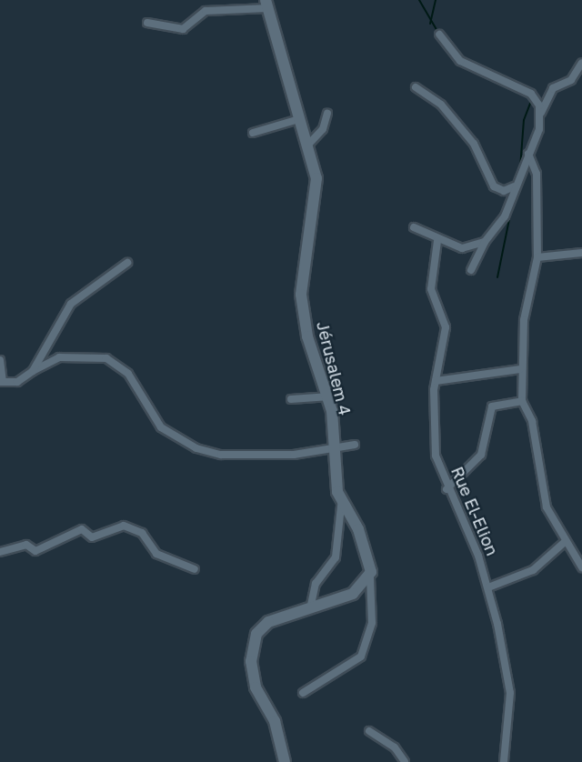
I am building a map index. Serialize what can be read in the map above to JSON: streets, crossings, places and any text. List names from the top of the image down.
{
  "streets": {
    "street": ["Jérusalem 4", "Rue El-Elion"]
  }
}
